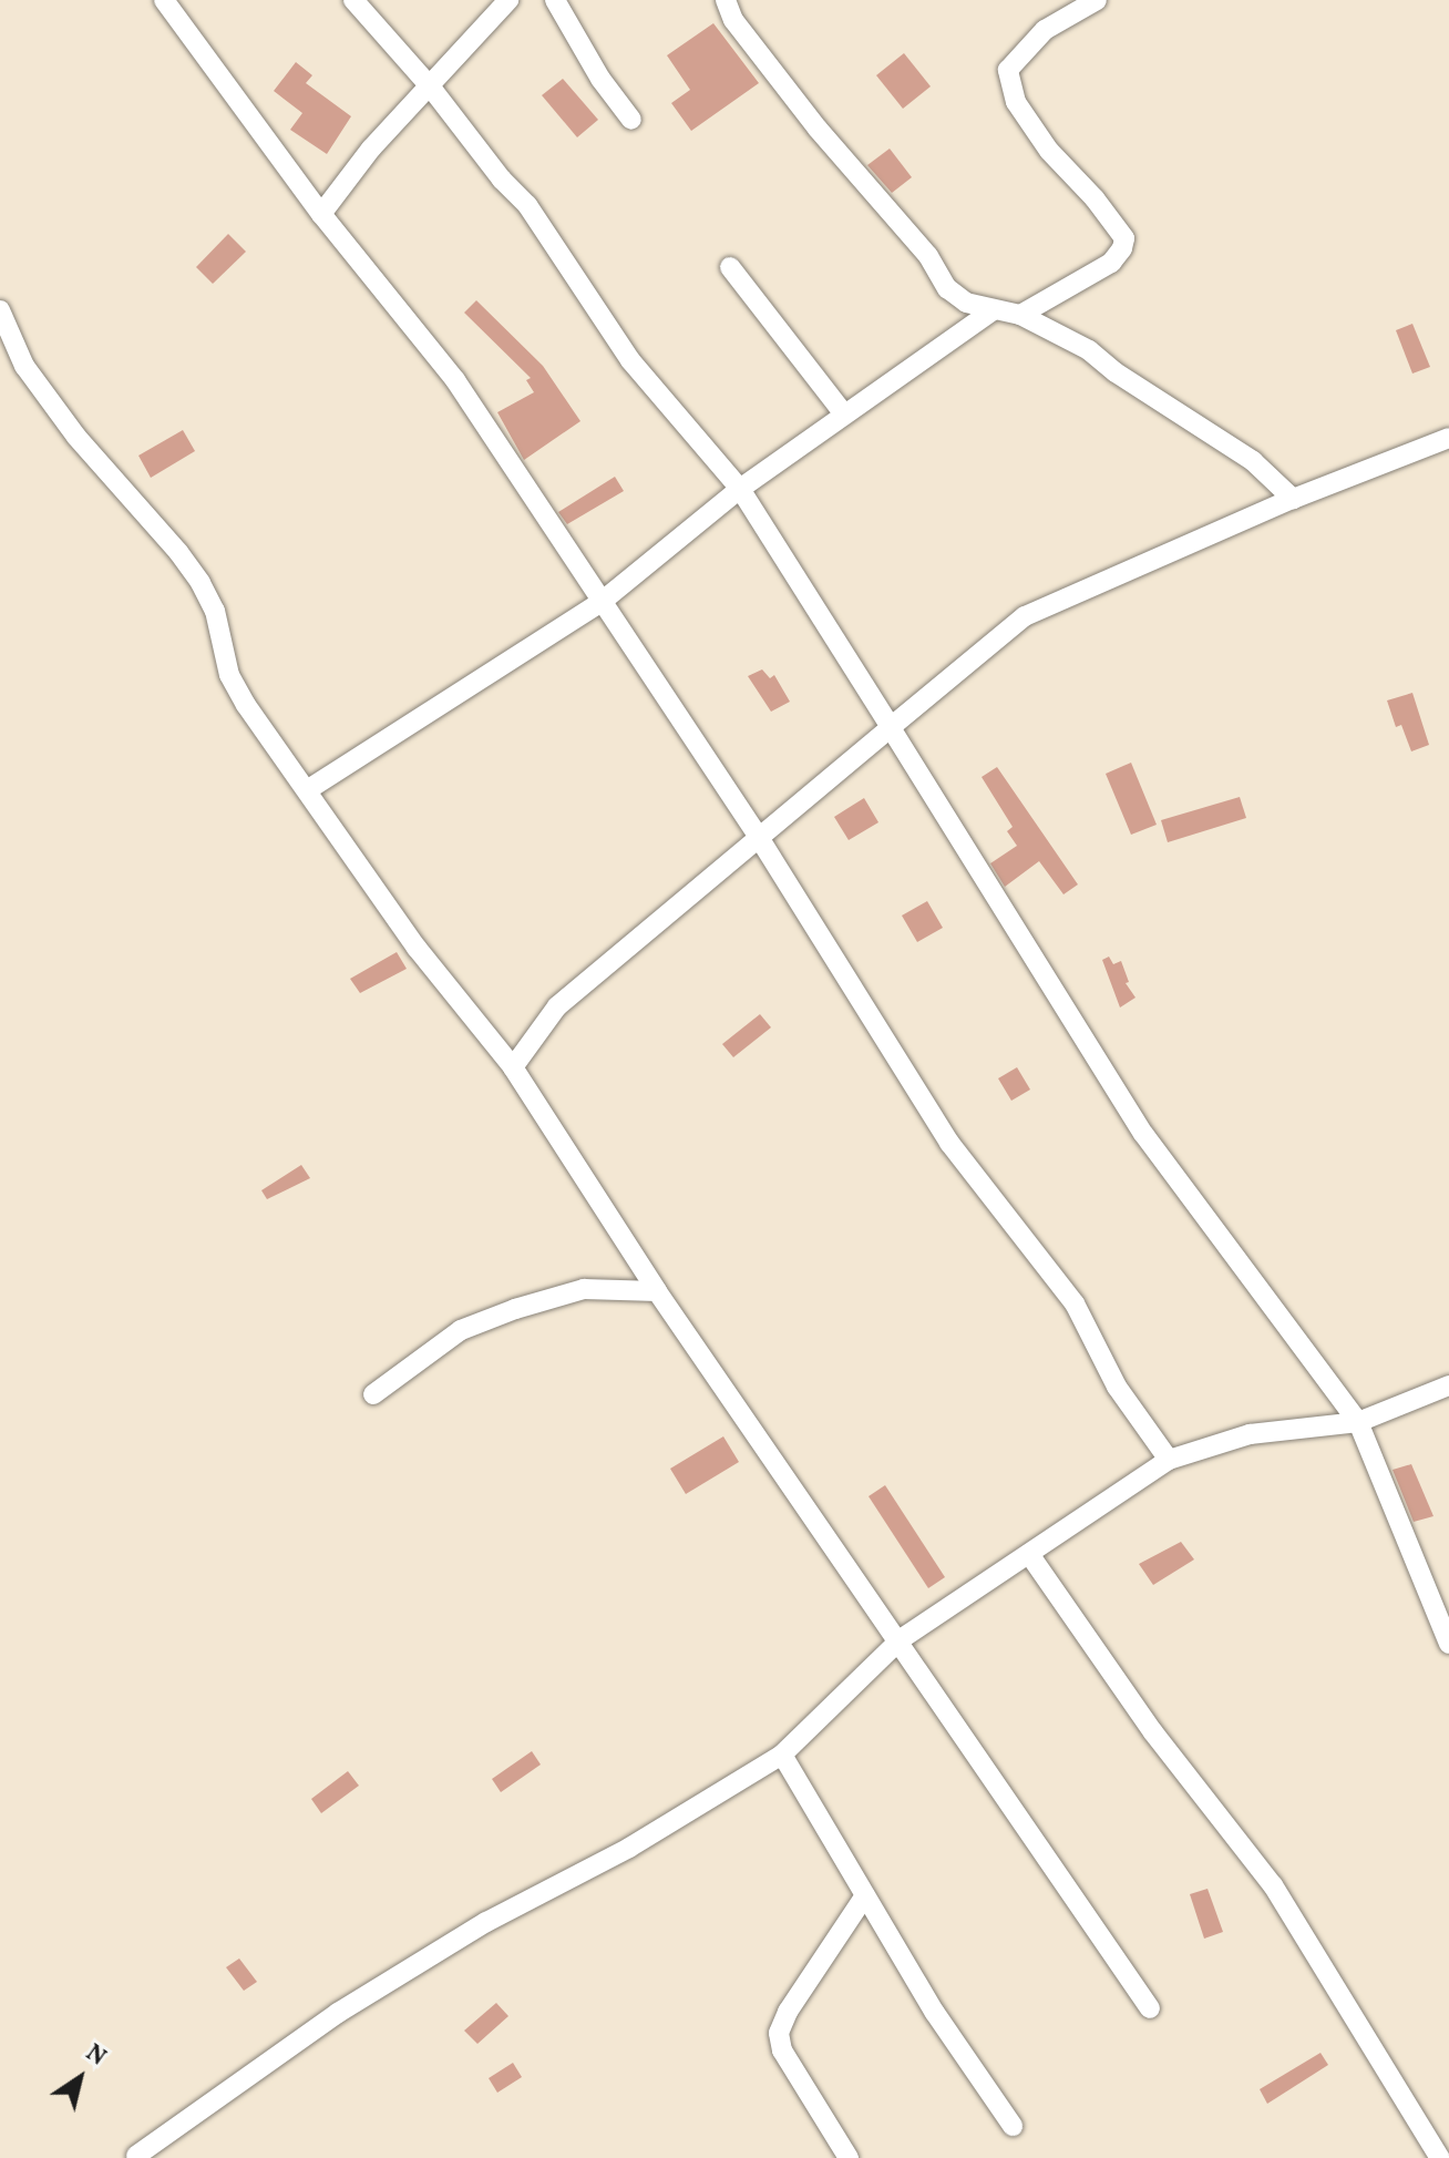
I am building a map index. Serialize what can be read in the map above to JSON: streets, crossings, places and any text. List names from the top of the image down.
{
  "north": "top right"
}
